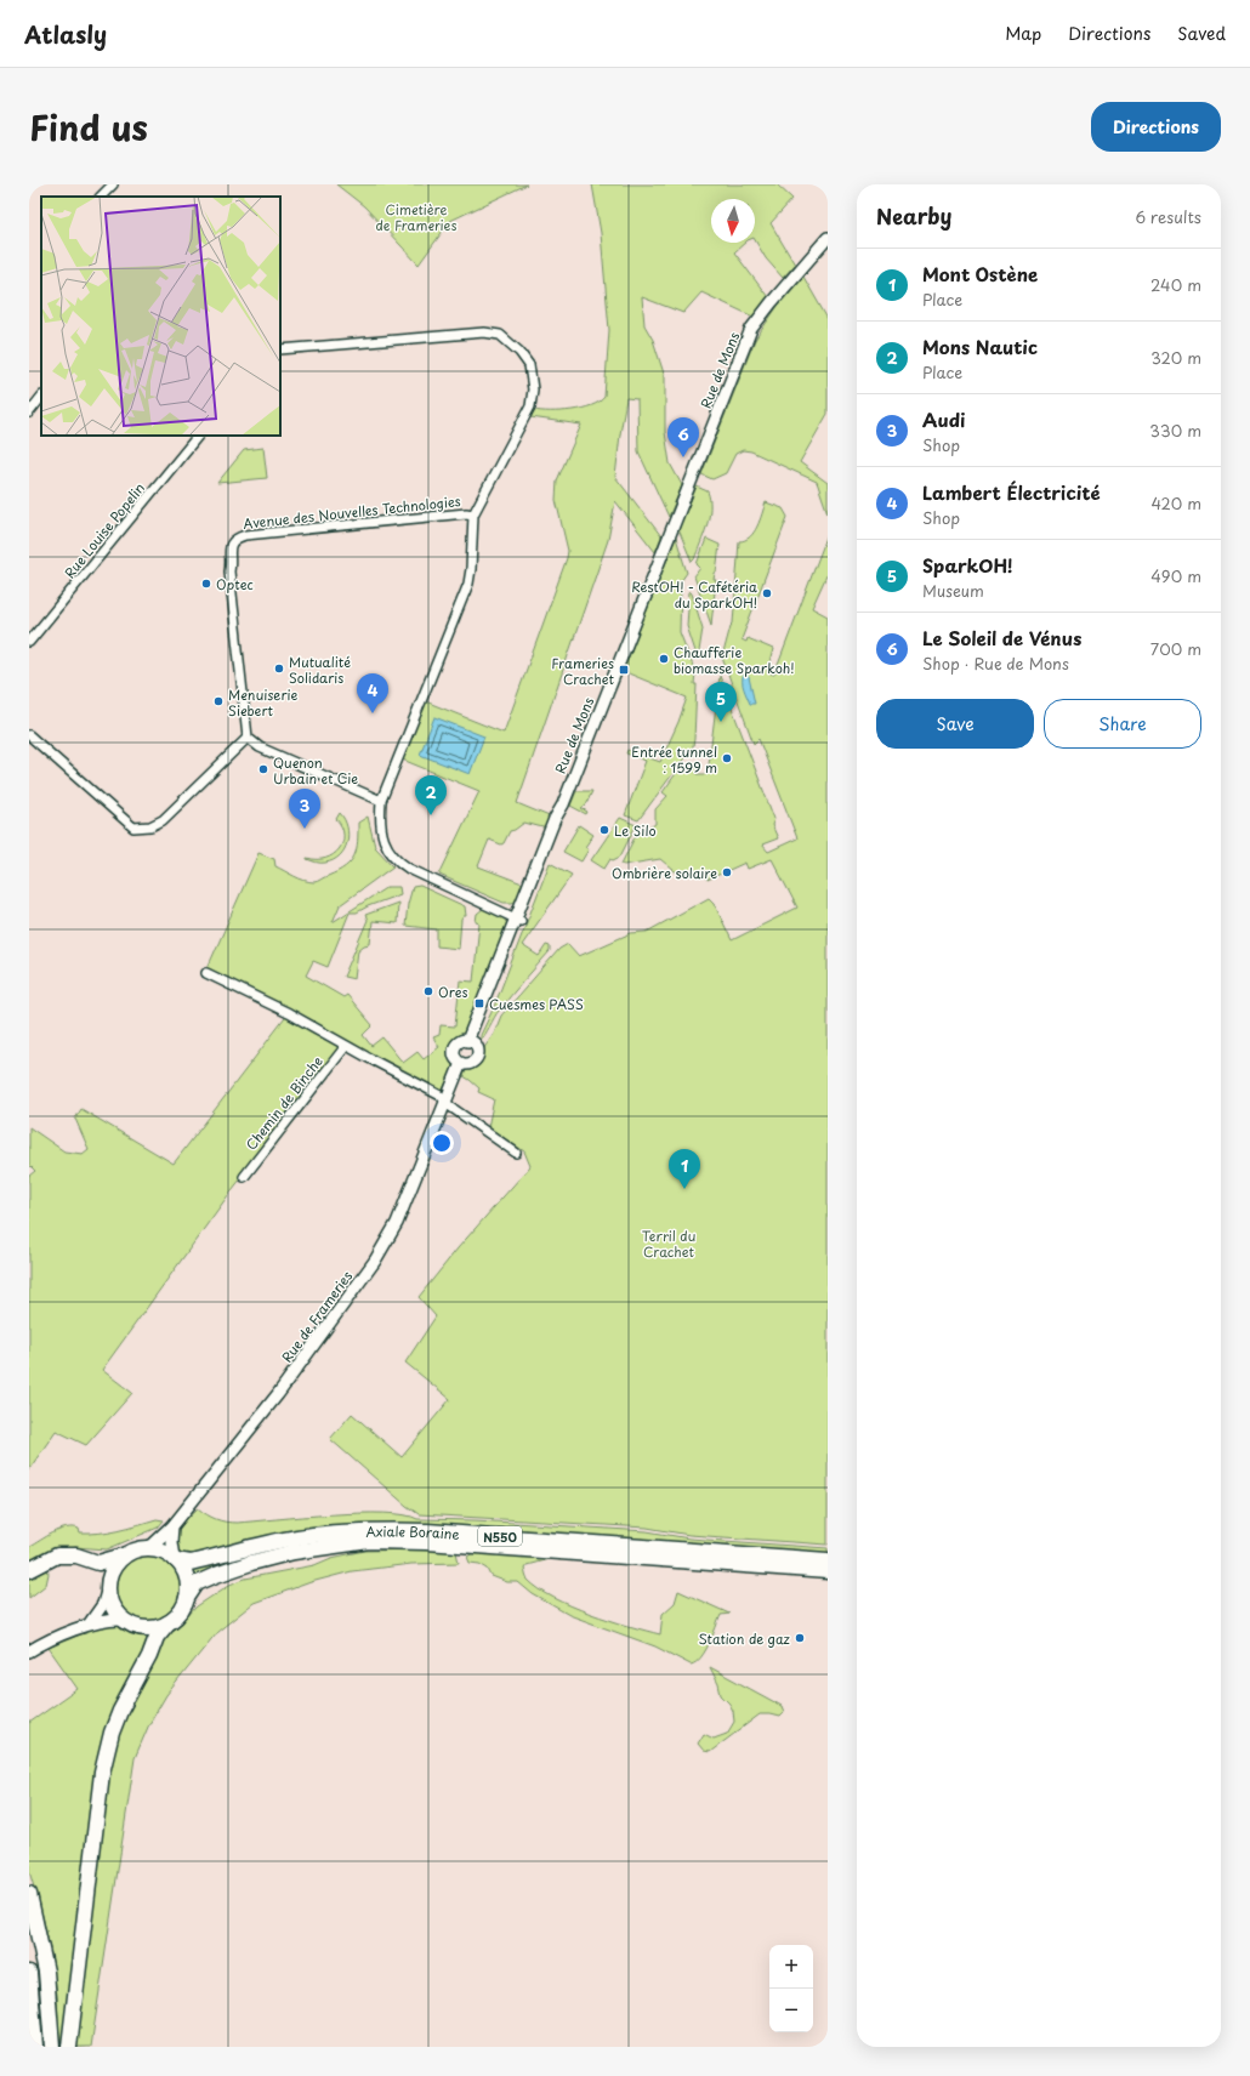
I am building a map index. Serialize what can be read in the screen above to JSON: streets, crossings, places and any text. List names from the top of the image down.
{
  "streets": {
    "highway": ["Axiale Boraine", "N550"],
    "main road": ["Rue de Mons", "Rue de Frameries"],
    "street": ["Avenue des Nouvelles Technologies", "Rue Louise Popelin", "Chemin de Binche"]
  },
  "crossings": [
    ["Rue de Frameries", "Axiale Boraine"]
  ],
  "parks": ["Cimetière de Frameries", "Terril du Crachet"],
  "places": {
    "other": [
      "Optec",
      "RestOH! - Cafétéria du SparkOH!",
      "Chaufferie biomasse Sparkoh!",
      "Mutualité Solidaris",
      "Menuiserie Siebert",
      "Entrée tunnel : 1599 m",
      "Quenon Urbain et Cie",
      "Le Silo",
      "Ombrière solaire",
      "Ores",
      "Station de gaz"
    ],
    "transit": ["Frameries Crachet", "Cuesmes PASS"]
  },
  "north": "bottom",
  "page": {
    "header": "Atlasly",
    "nav": ["Map", "Directions", "Saved"],
    "title": "Find us",
    "buttons": [
      "Directions",
      ["Save", "Share"]
    ],
    "heading": ["Nearby", "6 results"],
    "list": [
      {
        "mark": "1",
        "name": "Mont Ostène",
        "note": "Place",
        "value": "240 m"
      },
      {
        "mark": "2",
        "name": "Mons Nautic",
        "note": "Place",
        "value": "320 m"
      },
      {
        "mark": "3",
        "name": "Audi",
        "note": "Shop",
        "value": "330 m"
      },
      {
        "mark": "4",
        "name": "Lambert Électricité",
        "note": "Shop",
        "value": "420 m"
      },
      {
        "mark": "5",
        "name": "SparkOH!",
        "note": "Museum",
        "value": "490 m"
      },
      {
        "mark": "6",
        "name": "Le Soleil de Vénus",
        "note": "Shop · Rue de Mons",
        "value": "700 m"
      }
    ],
    "pins": [
      "6",
      "4",
      "5",
      "2",
      "3",
      "1"
    ],
    "map_buttons": ["+", "−"]
  }
}
